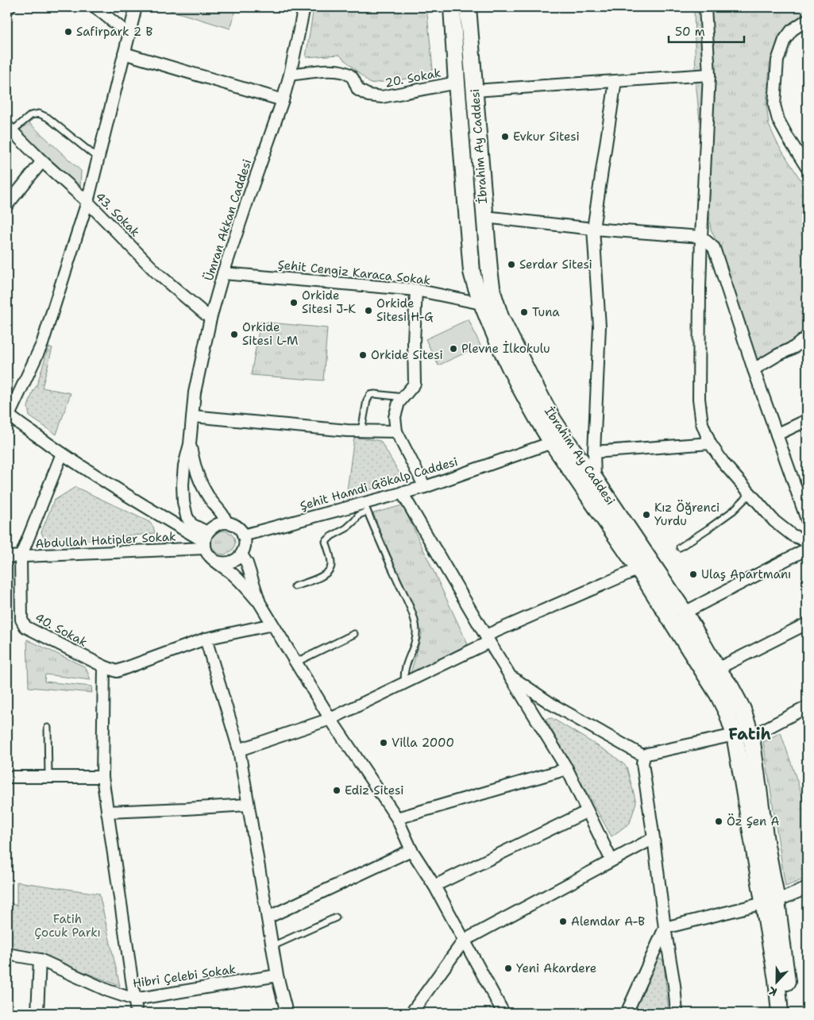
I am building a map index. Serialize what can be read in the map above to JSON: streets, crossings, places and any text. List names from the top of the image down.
{
  "streets": {
    "main road": ["İbrahim Ay Caddesi"],
    "street": [
      "20. Sokak",
      "43. Sokak",
      "Ümran Akkan Caddesi",
      "Şehit Cengiz Karaca Sokak",
      "Şehit Hamdi Gökalp Caddesi",
      "Abdullah Hatipler Sokak",
      "40. Sokak",
      "Hibri Çelebi Sokak"
    ]
  },
  "crossings": [
    ["20. Sokak", "İbrahim Ay Caddesi"],
    ["20. Sokak", "Ümran Akkan Caddesi"],
    ["İbrahim Ay Caddesi", "Şehit Cengiz Karaca Sokak"],
    ["İbrahim Ay Caddesi", "Şehit Hamdi Gökalp Caddesi"],
    ["43. Sokak", "Ümran Akkan Caddesi"],
    ["Ümran Akkan Caddesi", "Şehit Cengiz Karaca Sokak"],
    ["Şehit Hamdi Gökalp Caddesi", "Abdullah Hatipler Sokak"],
    ["Abdullah Hatipler Sokak", "40. Sokak"]
  ],
  "districts": ["Fatih"],
  "parks": ["Fatih Çocuk Parkı"],
  "places": [
    "Safirpark 2 B",
    "Evkur Sitesi",
    "Serdar Sitesi",
    "Orkide Sitesi J-K",
    "Orkide Sitesi H-G",
    "Tuna",
    "Orkide Sitesi L-M",
    "Plevne İlkokulu",
    "Orkide Sitesi",
    "Kız Öğrenci Yurdu",
    "Ulaş Apartmanı",
    "Villa 2000",
    "Ediz Sitesi",
    "Öz Şen A",
    "Alemdar A-B",
    "Yeni Akardere"
  ],
  "scale_bar": "50 m",
  "north": "bottom"
}
